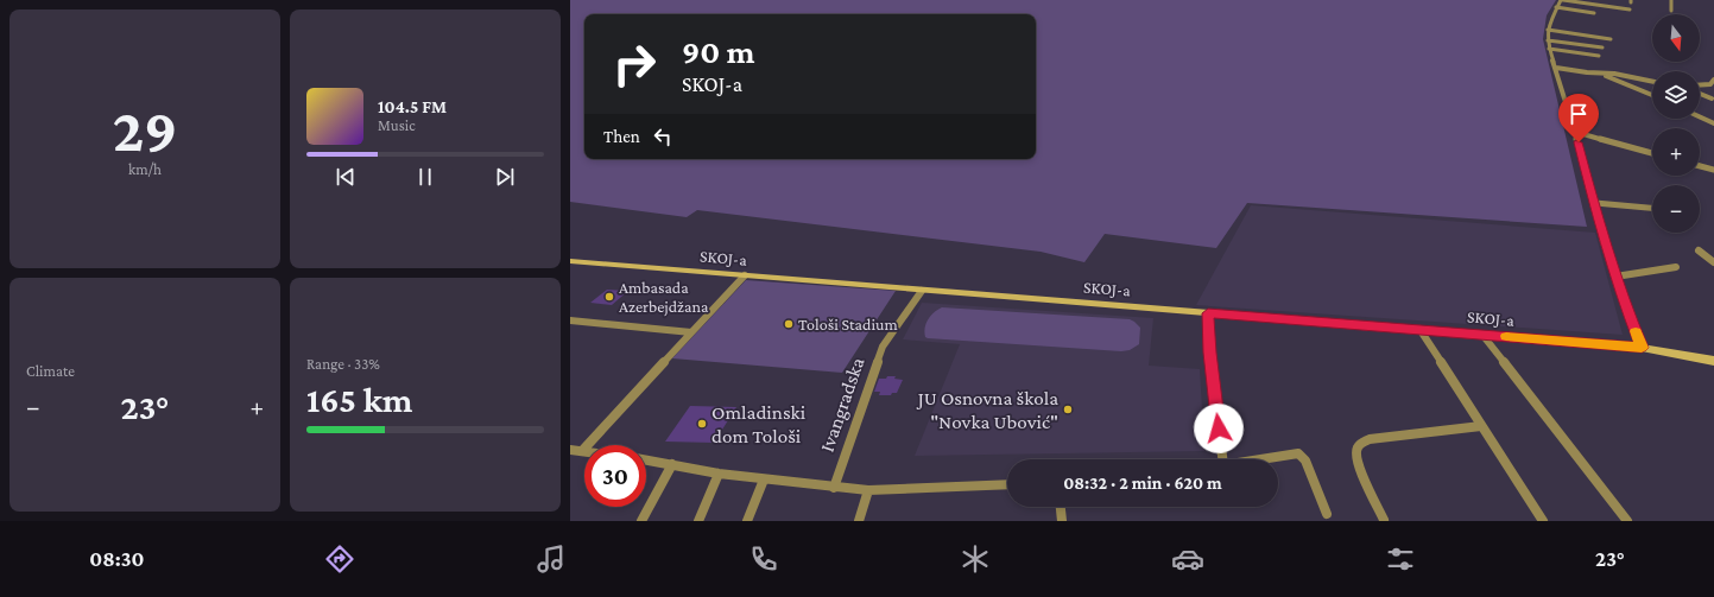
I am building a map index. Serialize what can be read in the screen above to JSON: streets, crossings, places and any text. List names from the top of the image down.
{
  "streets": {
    "main road": ["SKOJ-a"],
    "street": ["Ivangradska"]
  },
  "crossings": [
    ["SKOJ-a", "Ivangradska"]
  ],
  "places": [
    "Ambasada Azerbejdžana",
    "Tološi Stadium",
    "JU Osnovna škola \"Novka Ubović\"",
    "Omladinski dom Tološi"
  ],
  "north": "bottom",
  "page": {
    "tile": [
      ["29", "km/h"],
      "Climate",
      ["Range · 33%", "165 km"]
    ],
    "map_buttons": ["+", "−"],
    "turn": ["90 m", "SKOJ-a"],
    "song": ["104.5 FM", "Music"],
    "then": "Then",
    "heat": ["−", "23°", "+"],
    "limit": "30",
    "trip": "08:32 · 2 min · 620 m",
    "tabs": ["08:30", "23°"]
  }
}
